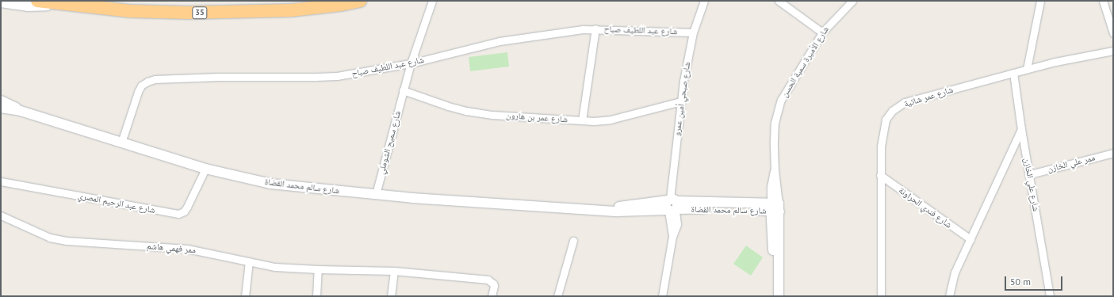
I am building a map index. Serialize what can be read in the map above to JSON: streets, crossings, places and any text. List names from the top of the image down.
{
  "streets": {
    "highway": ["35"],
    "street": [
      "شارع عبد اللطيف صباح",
      "شارع الأميرة سمية الحسن",
      "شارع عمر شاتية",
      "شارع صبحي أمين عمرو",
      "شارع عمر بن هارون",
      "شارع سميح الشوملي",
      "ممر علي الخازن",
      "شارع علي الخازن",
      "شارع سالم محمد القضاة",
      "شارع عبد الرحيم المصري",
      "شارع فندي الحراونة",
      "ممر فهمي هاشم"
    ]
  },
  "crossings": [
    ["شارع عبد اللطيف صباح", "شارع صبحي أمين عمرو"],
    ["شارع عبد اللطيف صباح", "شارع سميح الشوملي"],
    ["شارع عبد اللطيف صباح", "شارع سالم محمد القضاة"],
    ["شارع الأميرة سمية الحسن", "شارع سالم محمد القضاة"],
    ["شارع عمر شاتية", "شارع علي الخازن"],
    ["شارع عمر شاتية", "شارع فندي الحراونة"],
    ["شارع صبحي أمين عمرو", "شارع عمر بن هارون"],
    ["شارع صبحي أمين عمرو", "شارع سالم محمد القضاة"],
    ["شارع عمر بن هارون", "شارع سميح الشوملي"],
    ["شارع سميح الشوملي", "شارع سالم محمد القضاة"],
    ["ممر علي الخازن", "شارع علي الخازن"],
    ["شارع سالم محمد القضاة", "شارع عبد الرحيم المصري"]
  ],
  "scale_bar": "50 m"
}
